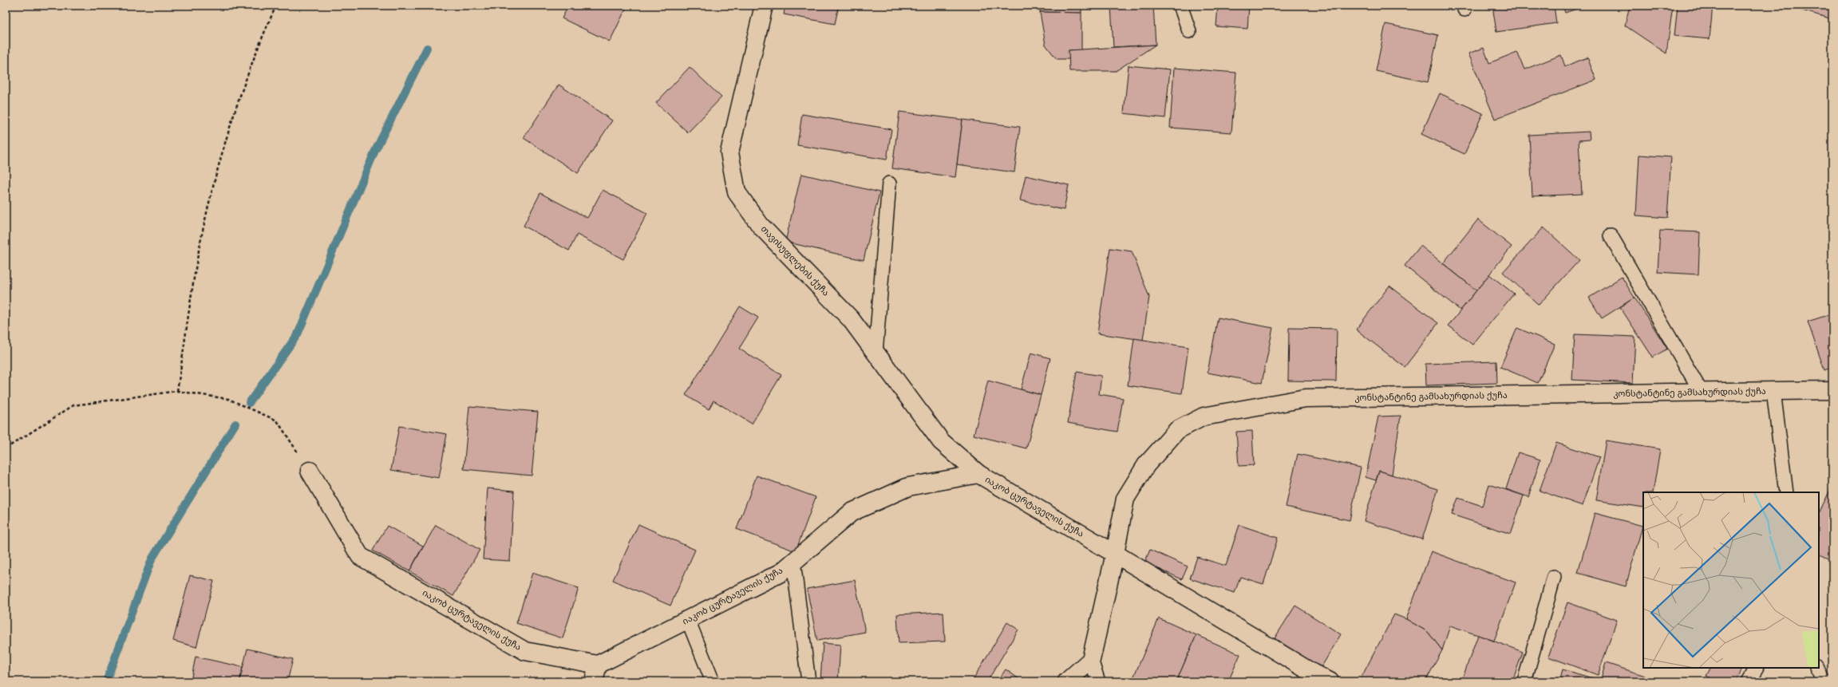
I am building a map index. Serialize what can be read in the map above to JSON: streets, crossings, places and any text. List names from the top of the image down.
{
  "streets": {
    "street": ["თავისუფლების ქუჩა", "კონსტანტინე გამსახურდიას ქუჩა", "იაკობ ცურტაველის ქუჩა"]
  },
  "crossings": [
    ["თავისუფლების ქუჩა", "იაკობ ცურტაველის ქუჩა"],
    ["კონსტანტინე გამსახურდიას ქუჩა", "იაკობ ცურტაველის ქუჩა"]
  ]
}
